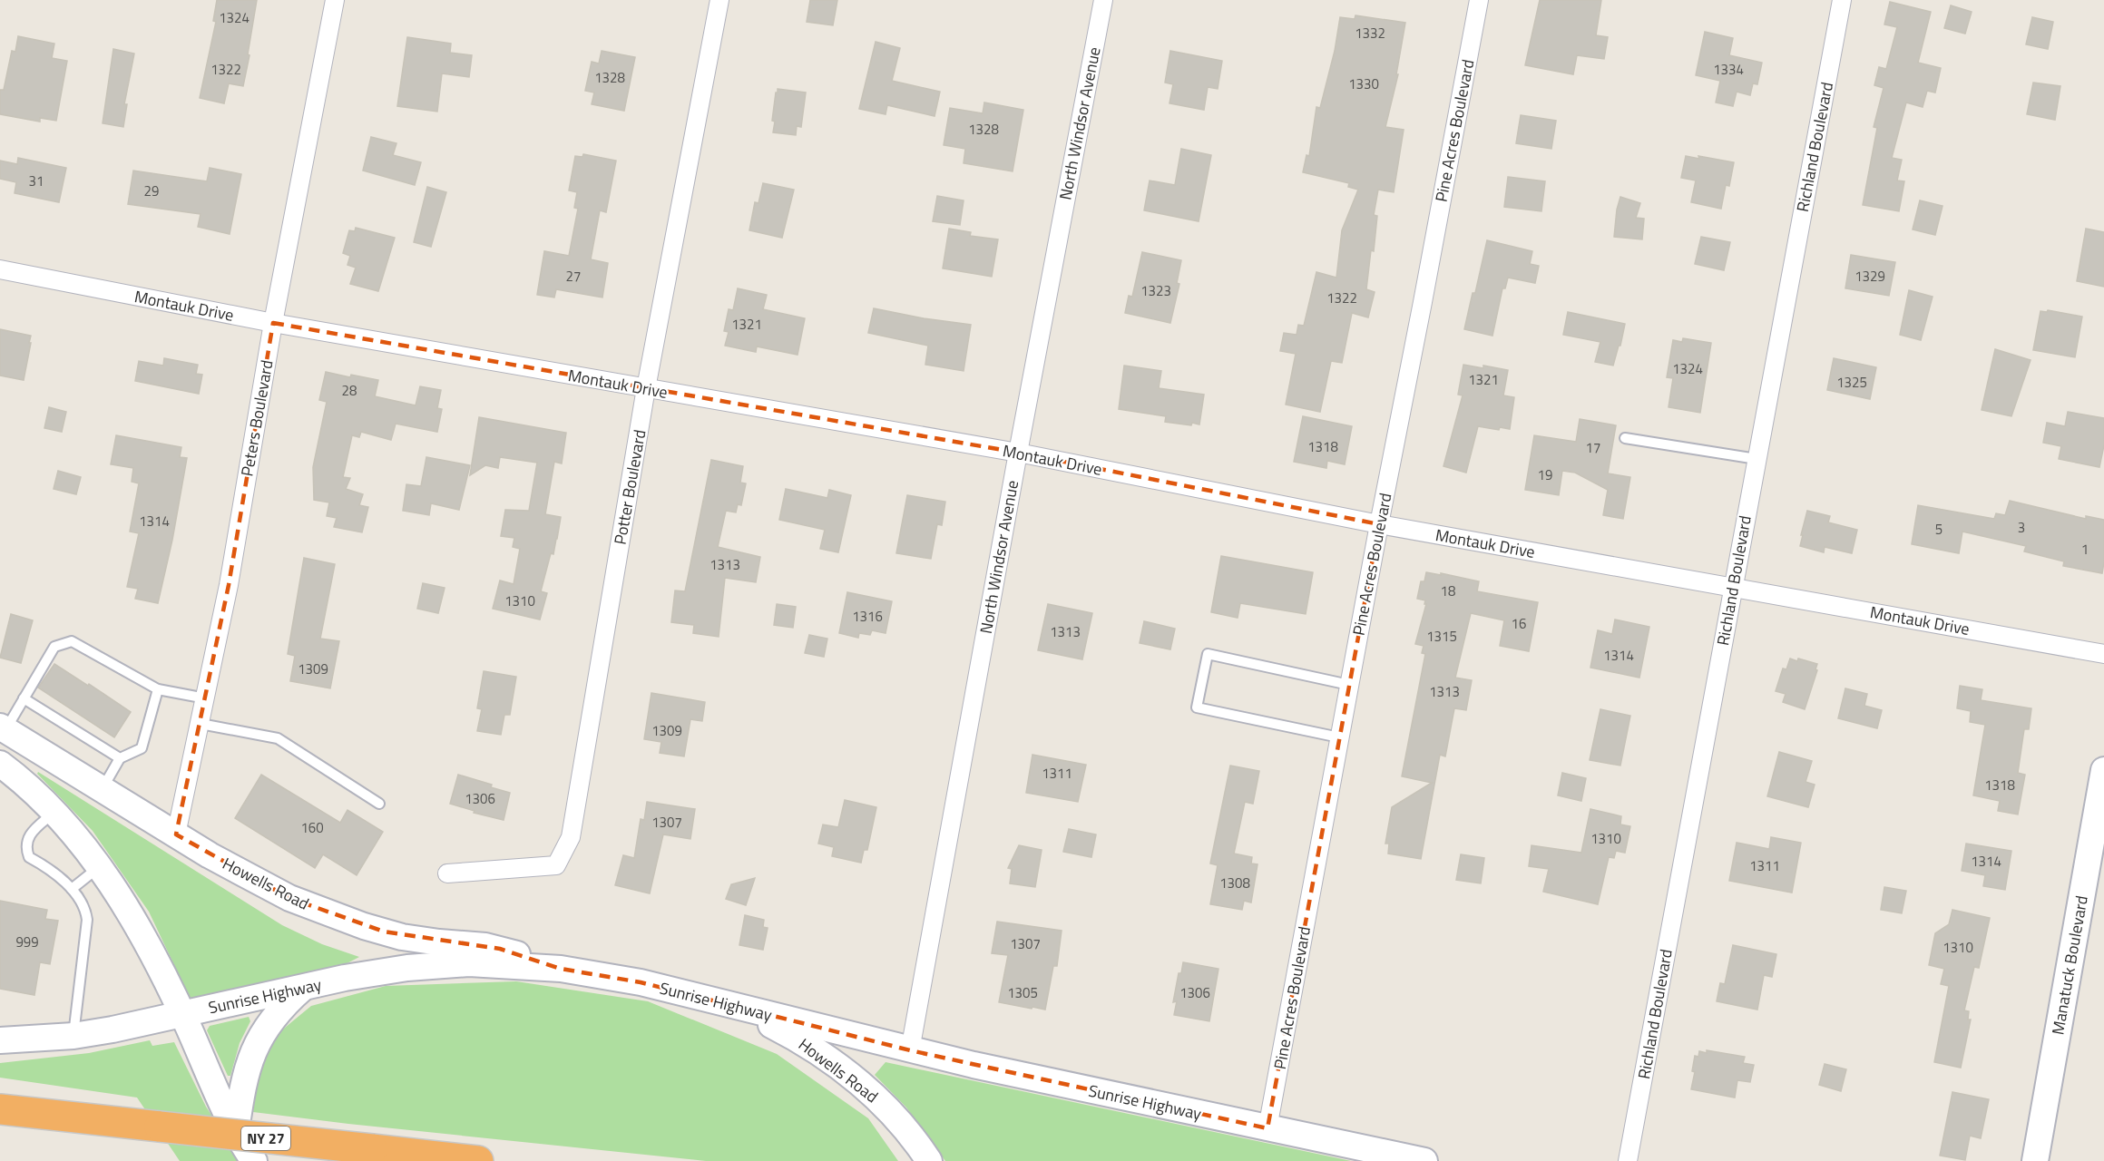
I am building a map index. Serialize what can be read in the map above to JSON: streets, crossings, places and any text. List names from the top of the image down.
{
  "streets": {
    "highway": ["NY 27"],
    "main road": ["Howells Road", "Manatuck Boulevard", "Sunrise Highway"],
    "street": [
      "North Windsor Avenue",
      "Pine Acres Boulevard",
      "Richland Boulevard",
      "Montauk Drive",
      "Peters Boulevard",
      "Potter Boulevard"
    ]
  },
  "crossings": [
    ["North Windsor Avenue", "Montauk Drive"],
    ["North Windsor Avenue", "Sunrise Highway"],
    ["Pine Acres Boulevard", "Montauk Drive"],
    ["Pine Acres Boulevard", "Sunrise Highway"],
    ["Richland Boulevard", "Montauk Drive"],
    ["Montauk Drive", "Peters Boulevard"],
    ["Montauk Drive", "Potter Boulevard"],
    ["Peters Boulevard", "Howells Road"],
    ["Howells Road", "Sunrise Highway"]
  ],
  "house_numbers": [
    "1324",
    "1332",
    "1322",
    "1334",
    "1328",
    "1330",
    "1328",
    "31",
    "29",
    "27",
    "1329",
    "1323",
    "1322",
    "1321",
    "1324",
    "1321",
    "1325",
    "28",
    "1318",
    "17",
    "19",
    "1314",
    "3",
    "5",
    "1",
    "1313",
    "18",
    "1310",
    "1316",
    "16",
    "1313",
    "1315",
    "1314",
    "1309",
    "1313",
    "1309",
    "1311",
    "1318",
    "1306",
    "1307",
    "160",
    "1310",
    "1314",
    "1311",
    "1308",
    "999",
    "1307",
    "1310",
    "1305",
    "1306"
  ]
}
